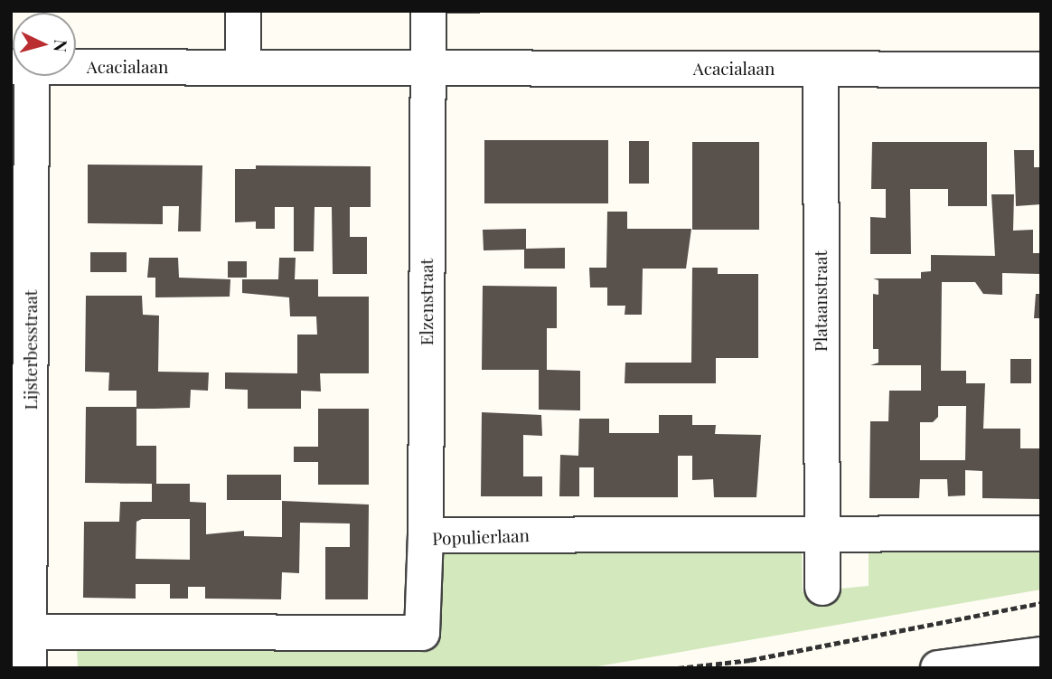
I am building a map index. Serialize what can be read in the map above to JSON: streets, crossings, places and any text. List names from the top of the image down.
{
  "streets": {
    "street": [
      "Acacialaan",
      "Plataanstraat",
      "Elzenstraat",
      "Lijsterbesstraat",
      "Populierlaan"
    ]
  },
  "crossings": [
    ["Acacialaan", "Plataanstraat"],
    ["Acacialaan", "Elzenstraat"],
    ["Plataanstraat", "Populierlaan"],
    ["Elzenstraat", "Populierlaan"],
    ["Lijsterbesstraat", "Populierlaan"]
  ],
  "north": "right"
}
